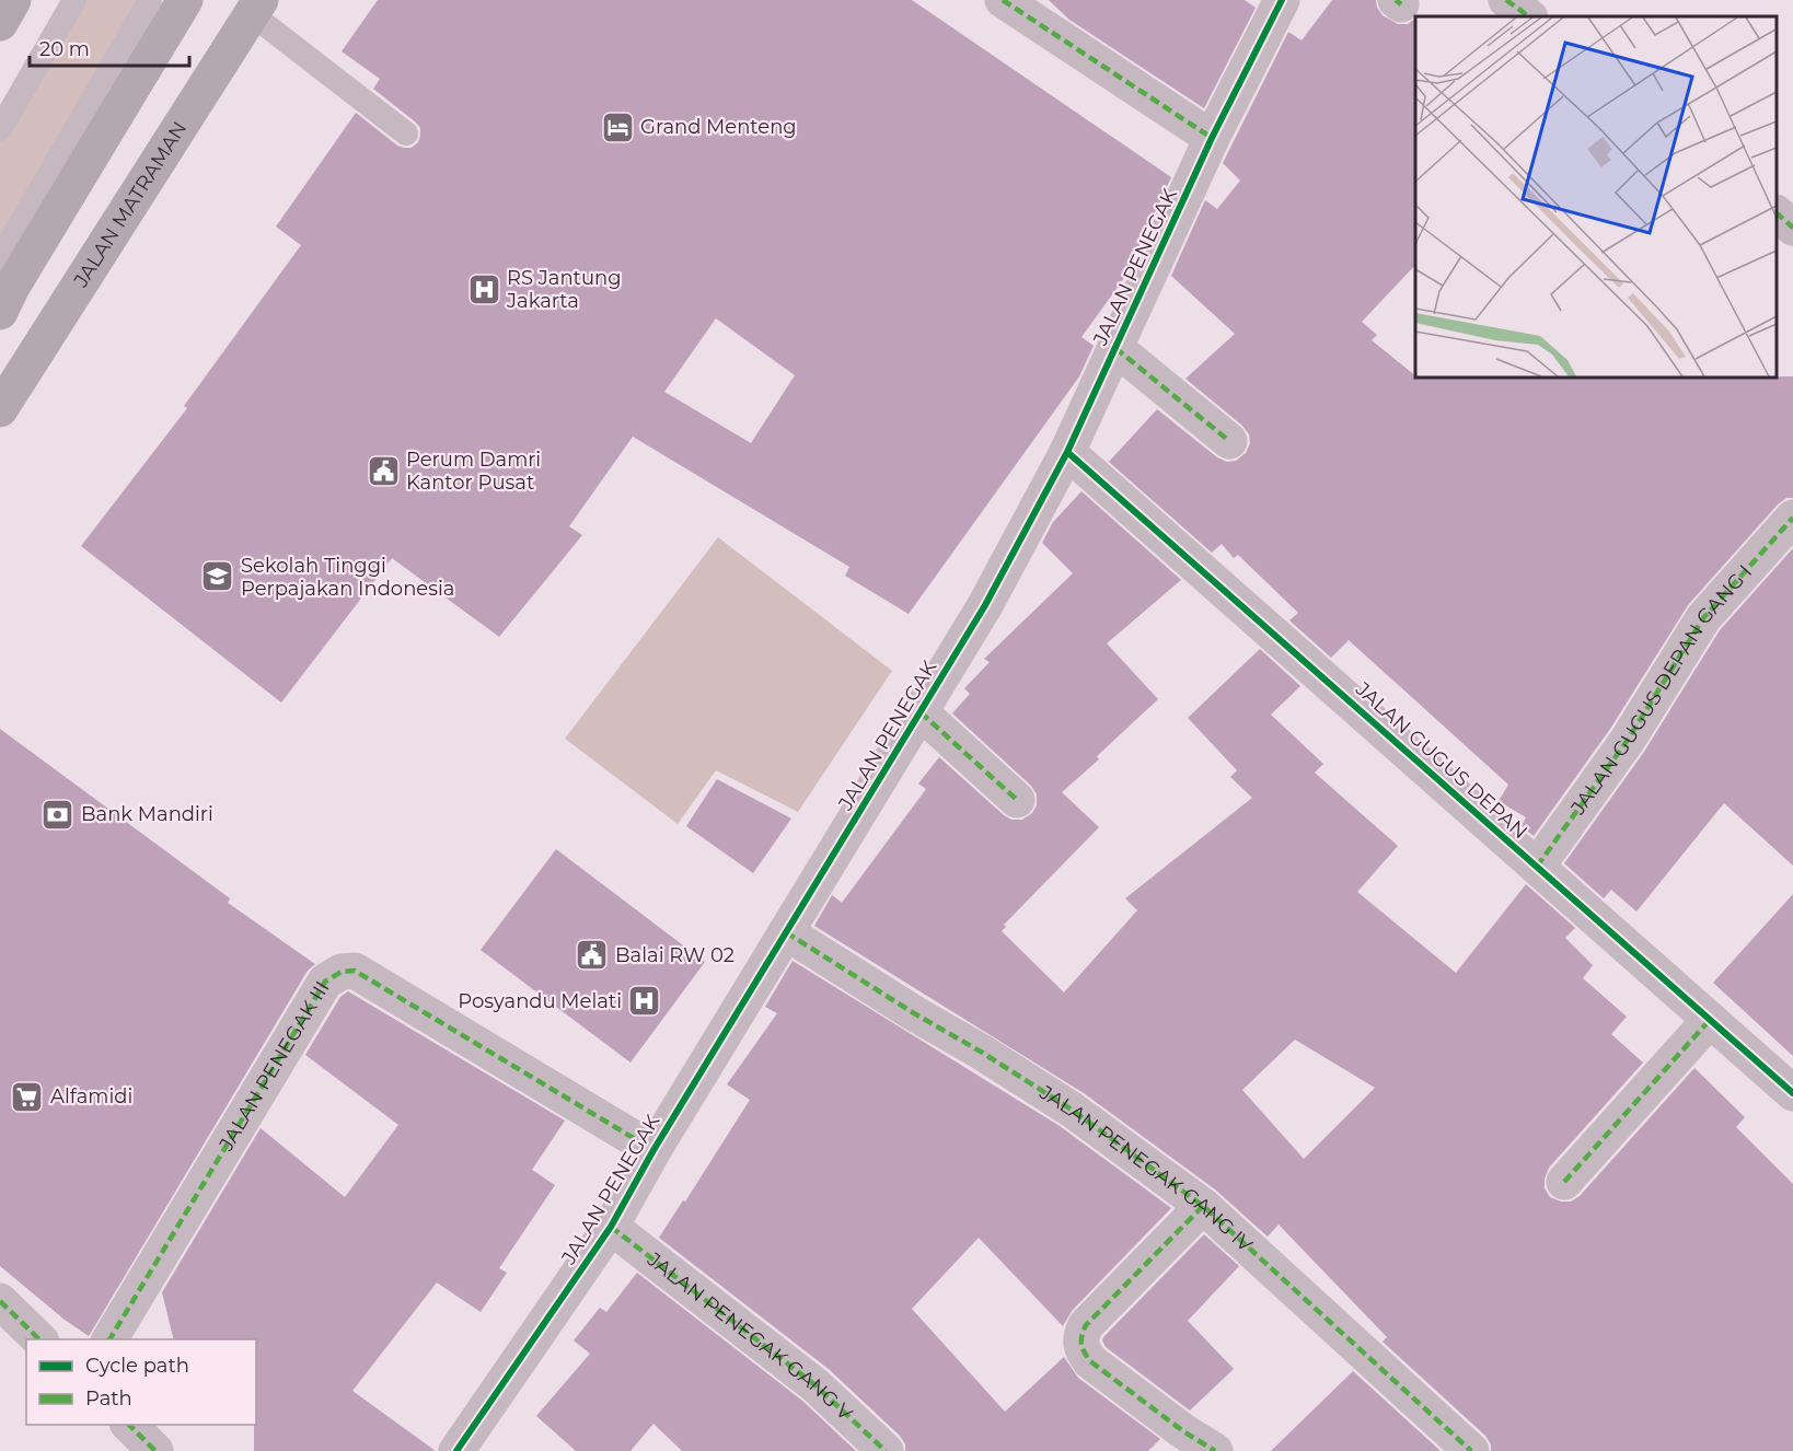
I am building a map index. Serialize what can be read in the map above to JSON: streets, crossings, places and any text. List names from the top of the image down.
{
  "streets": {
    "main road": ["JALAN MATRAMAN"],
    "street": [
      "JALAN PENEGAK",
      "JALAN GUGUS DEPAN GANG I",
      "JALAN GUGUS DEPAN",
      "JALAN PENEGAK III",
      "JALAN PENEGAK GANG IV",
      "JALAN PENEGAK GANG V"
    ]
  },
  "crossings": [
    ["JALAN PENEGAK", "JALAN GUGUS DEPAN"],
    ["JALAN PENEGAK", "JALAN PENEGAK III"],
    ["JALAN PENEGAK", "JALAN PENEGAK GANG IV"],
    ["JALAN PENEGAK", "JALAN PENEGAK GANG V"],
    ["JALAN GUGUS DEPAN GANG I", "JALAN GUGUS DEPAN"]
  ],
  "places": {
    "hotel": ["Grand Menteng"],
    "hospital": ["RS Jantung Jakarta", "Posyandu Melati"],
    "public building": ["Perum Damri Kantor Pusat", "Balai RW 02"],
    "school or university": ["Sekolah Tinggi Perpajakan Indonesia"],
    "bank": ["Bank Mandiri"],
    "supermarket": ["Alfamidi"]
  },
  "legend": ["Cycle path", "Path"],
  "scale_bar": "20 m"
}
